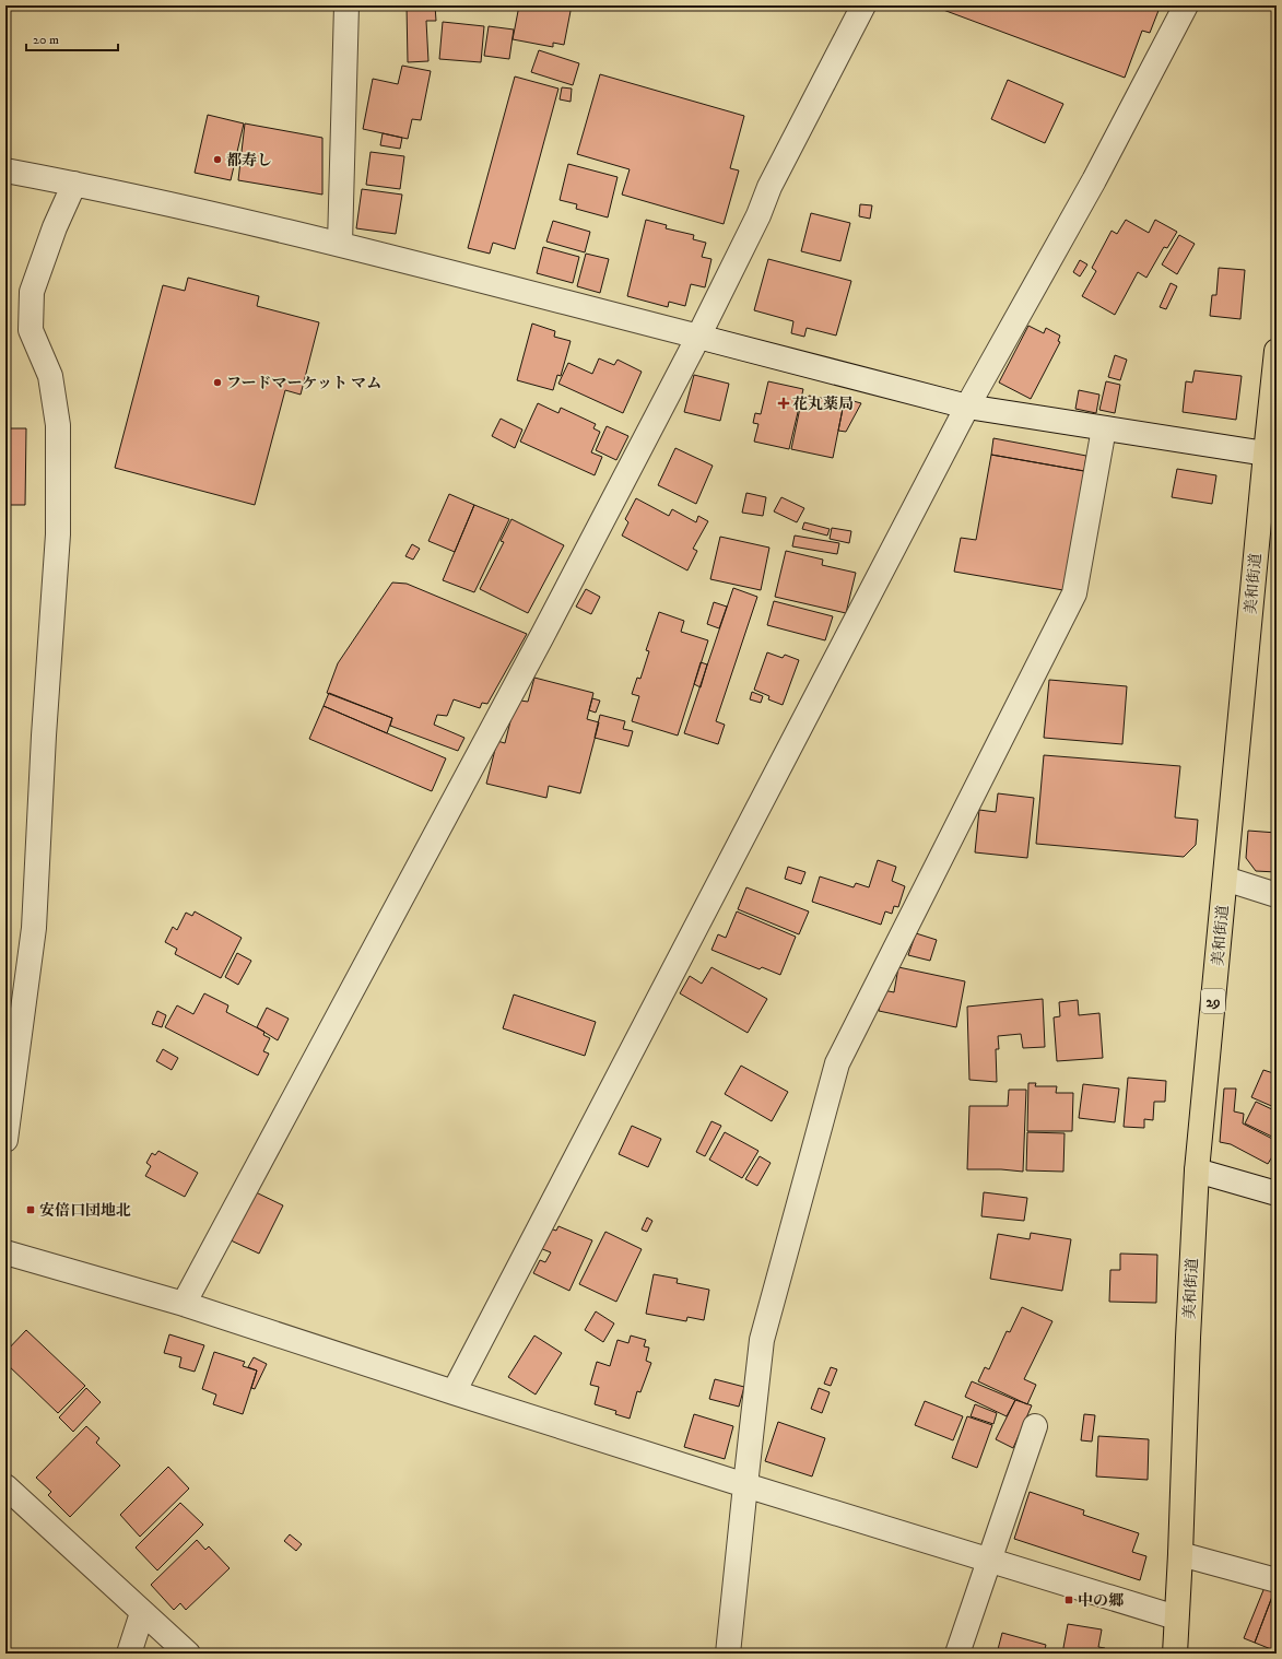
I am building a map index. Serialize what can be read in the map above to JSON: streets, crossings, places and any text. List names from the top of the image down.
{
  "streets": {
    "main road": ["美和街道", "29"]
  },
  "places": {
    "other": ["都寿し", "フードマーケット マム"],
    "health": ["花丸薬局"],
    "transit": ["安倍口団地北", "中の郷"]
  },
  "scale_bar": "20 m"
}
